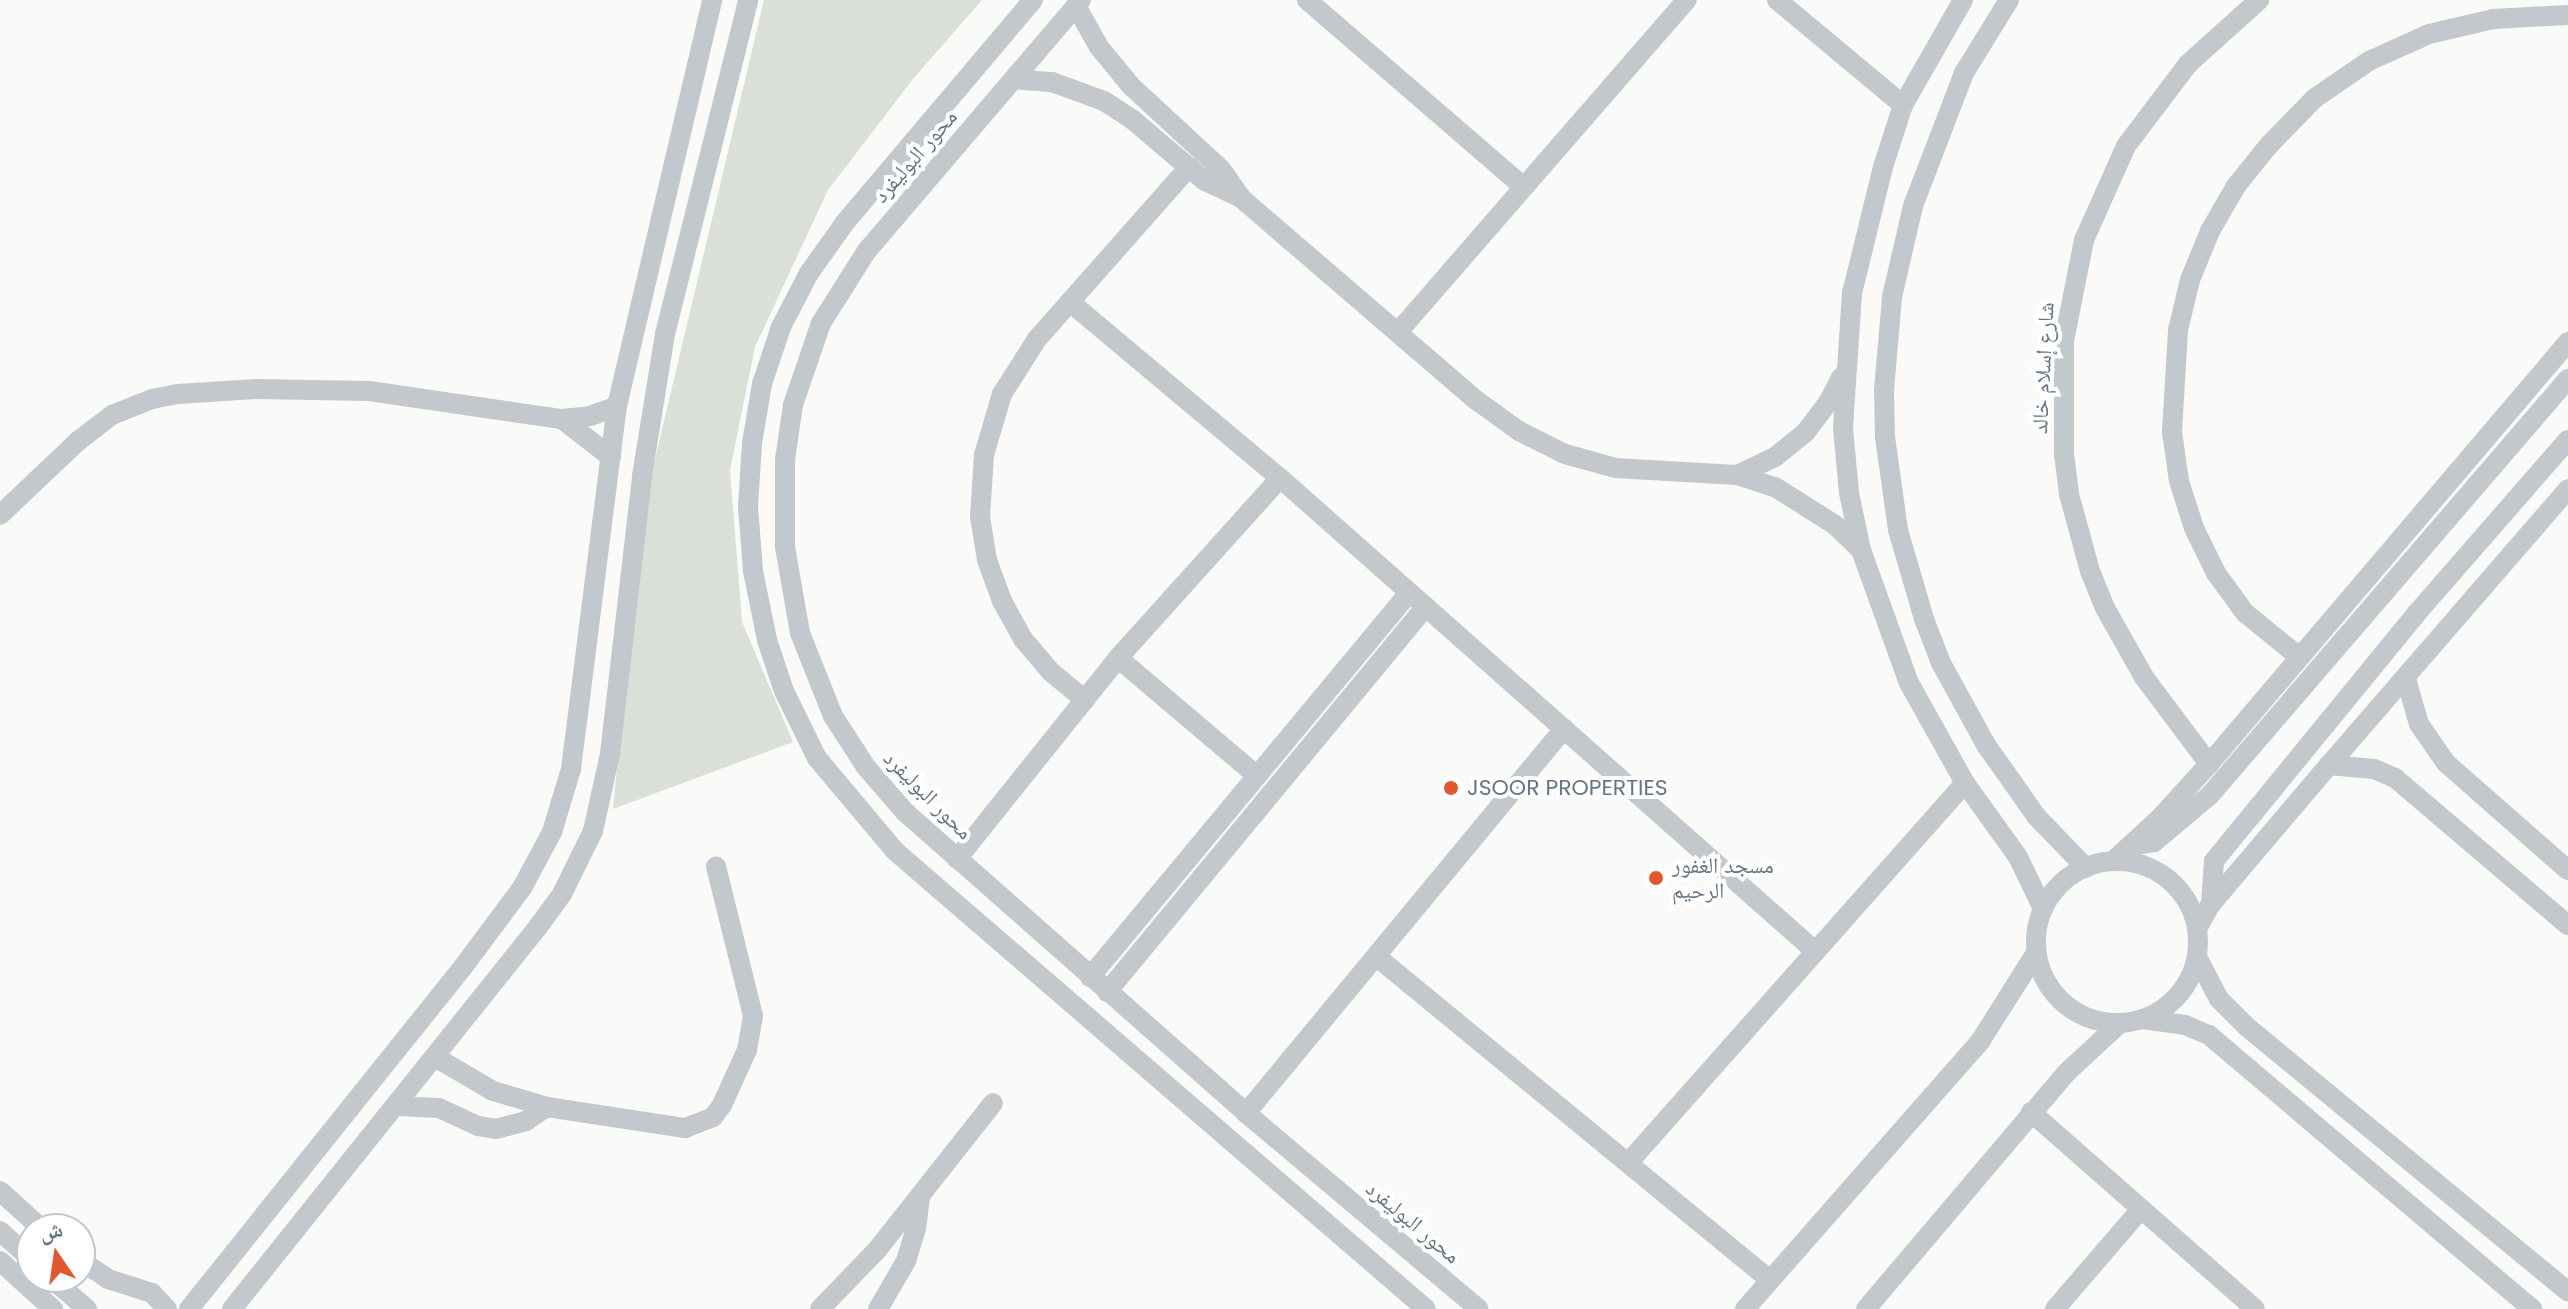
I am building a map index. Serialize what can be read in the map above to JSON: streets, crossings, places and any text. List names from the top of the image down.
{
  "streets": {
    "street": ["محور البوليفرد", "شارع إسلام خالد"]
  },
  "places": ["JSOOR PROPERTIES", "مسجد الغفور الرحيم"],
  "north": "top"
}
